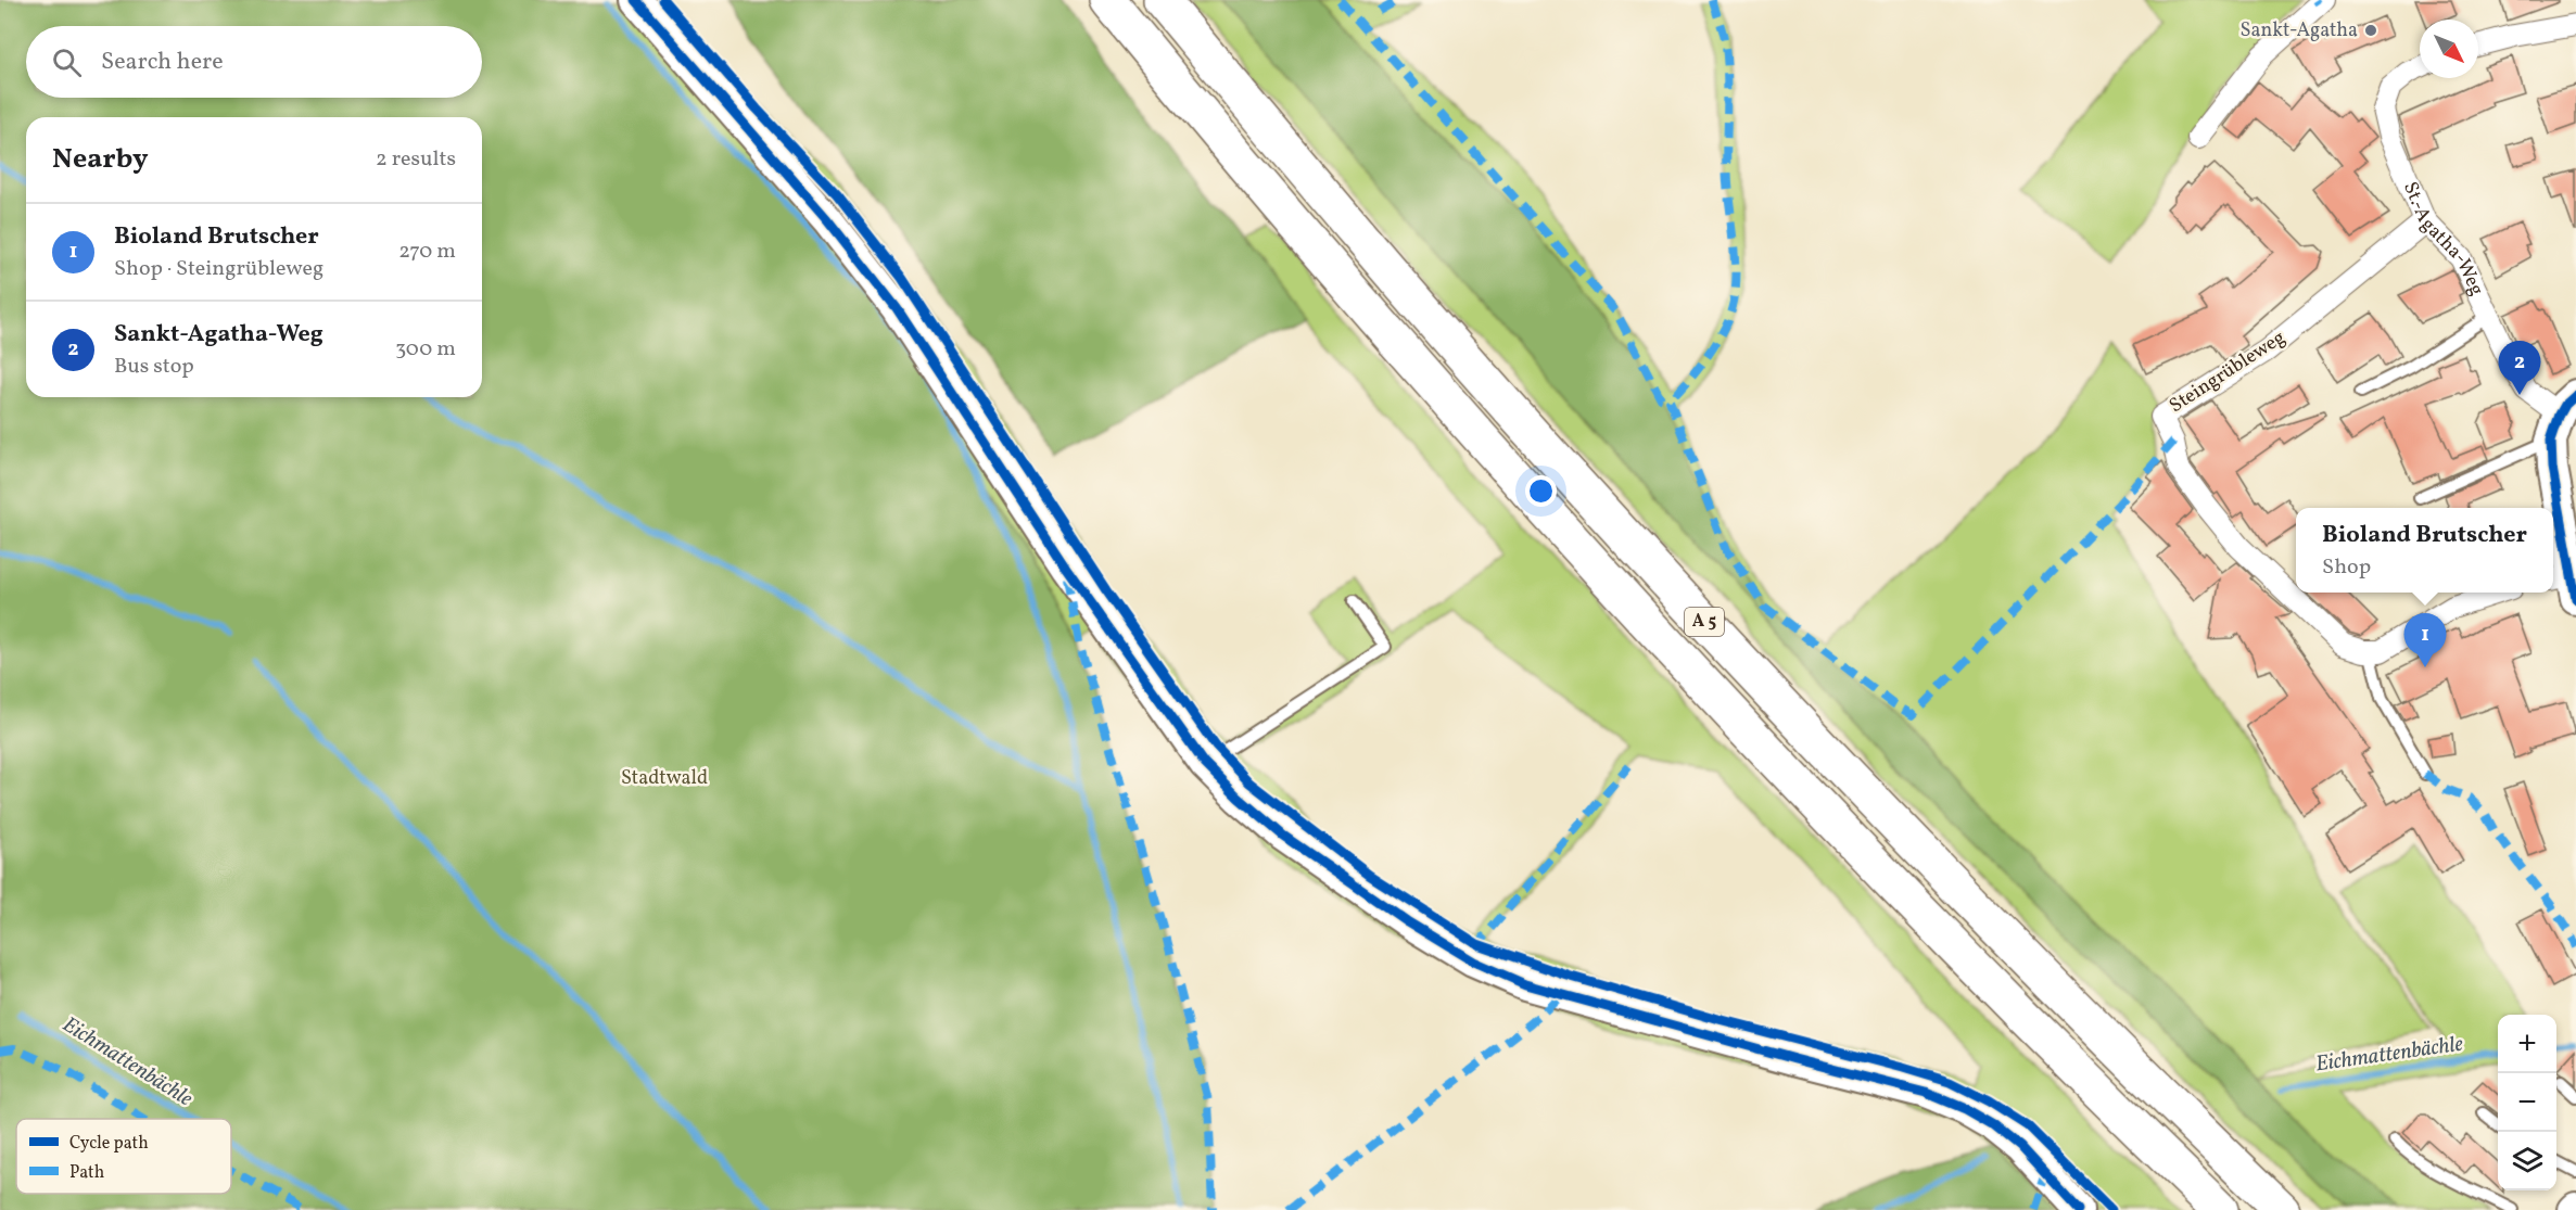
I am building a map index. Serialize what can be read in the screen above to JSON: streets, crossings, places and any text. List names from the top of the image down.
{
  "streets": {
    "highway": ["A 5"],
    "street": ["St.-Agatha-Weg", "Steingrübleweg"]
  },
  "crossings": [
    ["St.-Agatha-Weg", "Steingrübleweg"]
  ],
  "water": ["Eichmattenbächle"],
  "parks": ["Stadtwald"],
  "places": ["Sankt-Agatha"],
  "legend": ["Cycle path", "Path"],
  "north": "bottom right",
  "page": {
    "search": "Search here",
    "heading": ["Nearby", "2 results"],
    "list": [
      {
        "mark": "1",
        "name": "Bioland Brutscher",
        "note": "Shop · Steingrübleweg",
        "value": "270 m"
      },
      {
        "mark": "2",
        "name": "Sankt-Agatha-Weg",
        "note": "Bus stop",
        "value": "300 m"
      }
    ],
    "pins": ["2", "1"],
    "popup": ["Bioland Brutscher", "Shop"],
    "map_buttons": ["+", "−"]
  }
}
